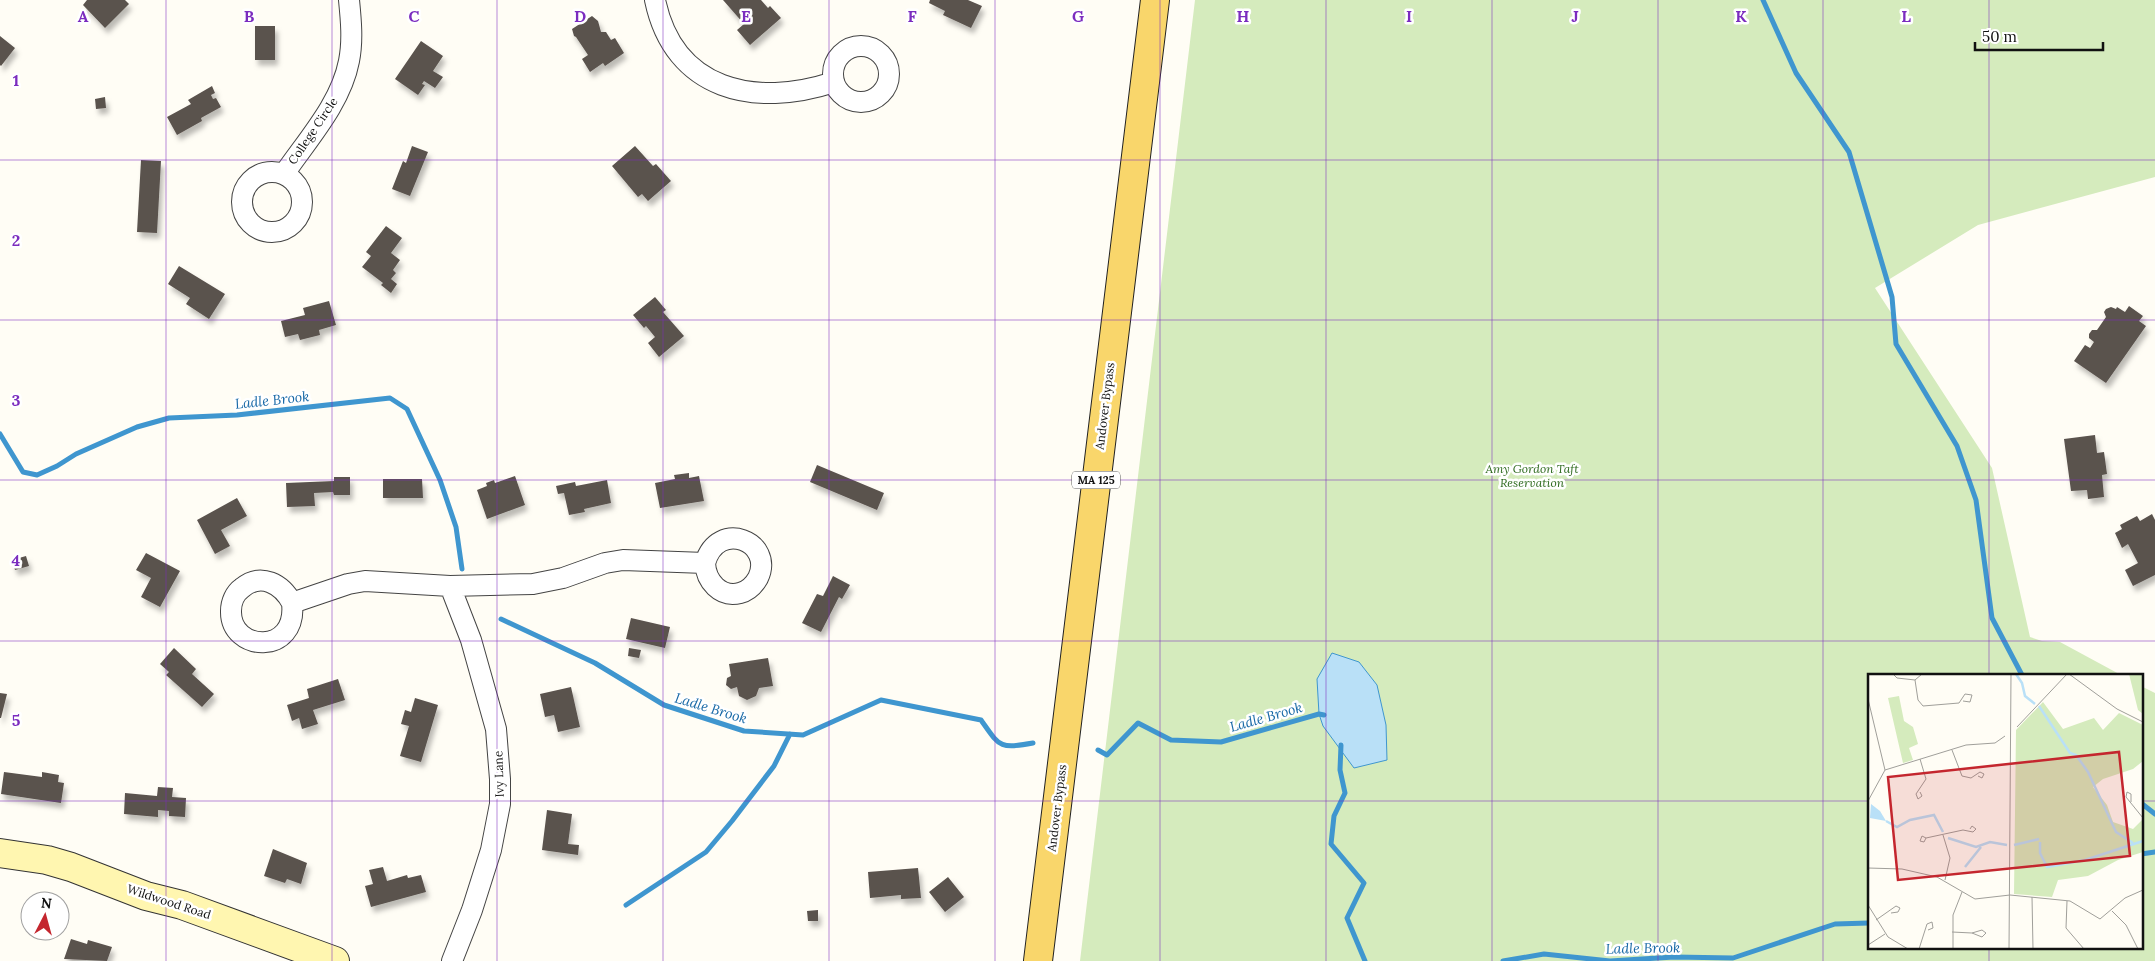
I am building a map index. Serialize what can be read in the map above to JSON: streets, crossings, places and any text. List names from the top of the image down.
{
  "streets": {
    "main road": ["Andover Bypass", "MA 125"],
    "street": ["College Circle", "Ivy Lane", "Wildwood Road"]
  },
  "water": ["Ladle Brook"],
  "parks": ["Amy Gordon Taft Reservation"],
  "scale_bar": "50 m",
  "north": "top",
  "grid": {
    "columns": [
      "A",
      "B",
      "C",
      "D",
      "E",
      "F",
      "G",
      "H",
      "I",
      "J",
      "K",
      "L"
    ],
    "rows": [
      "1",
      "2",
      "3",
      "4",
      "5"
    ]
  }
}
